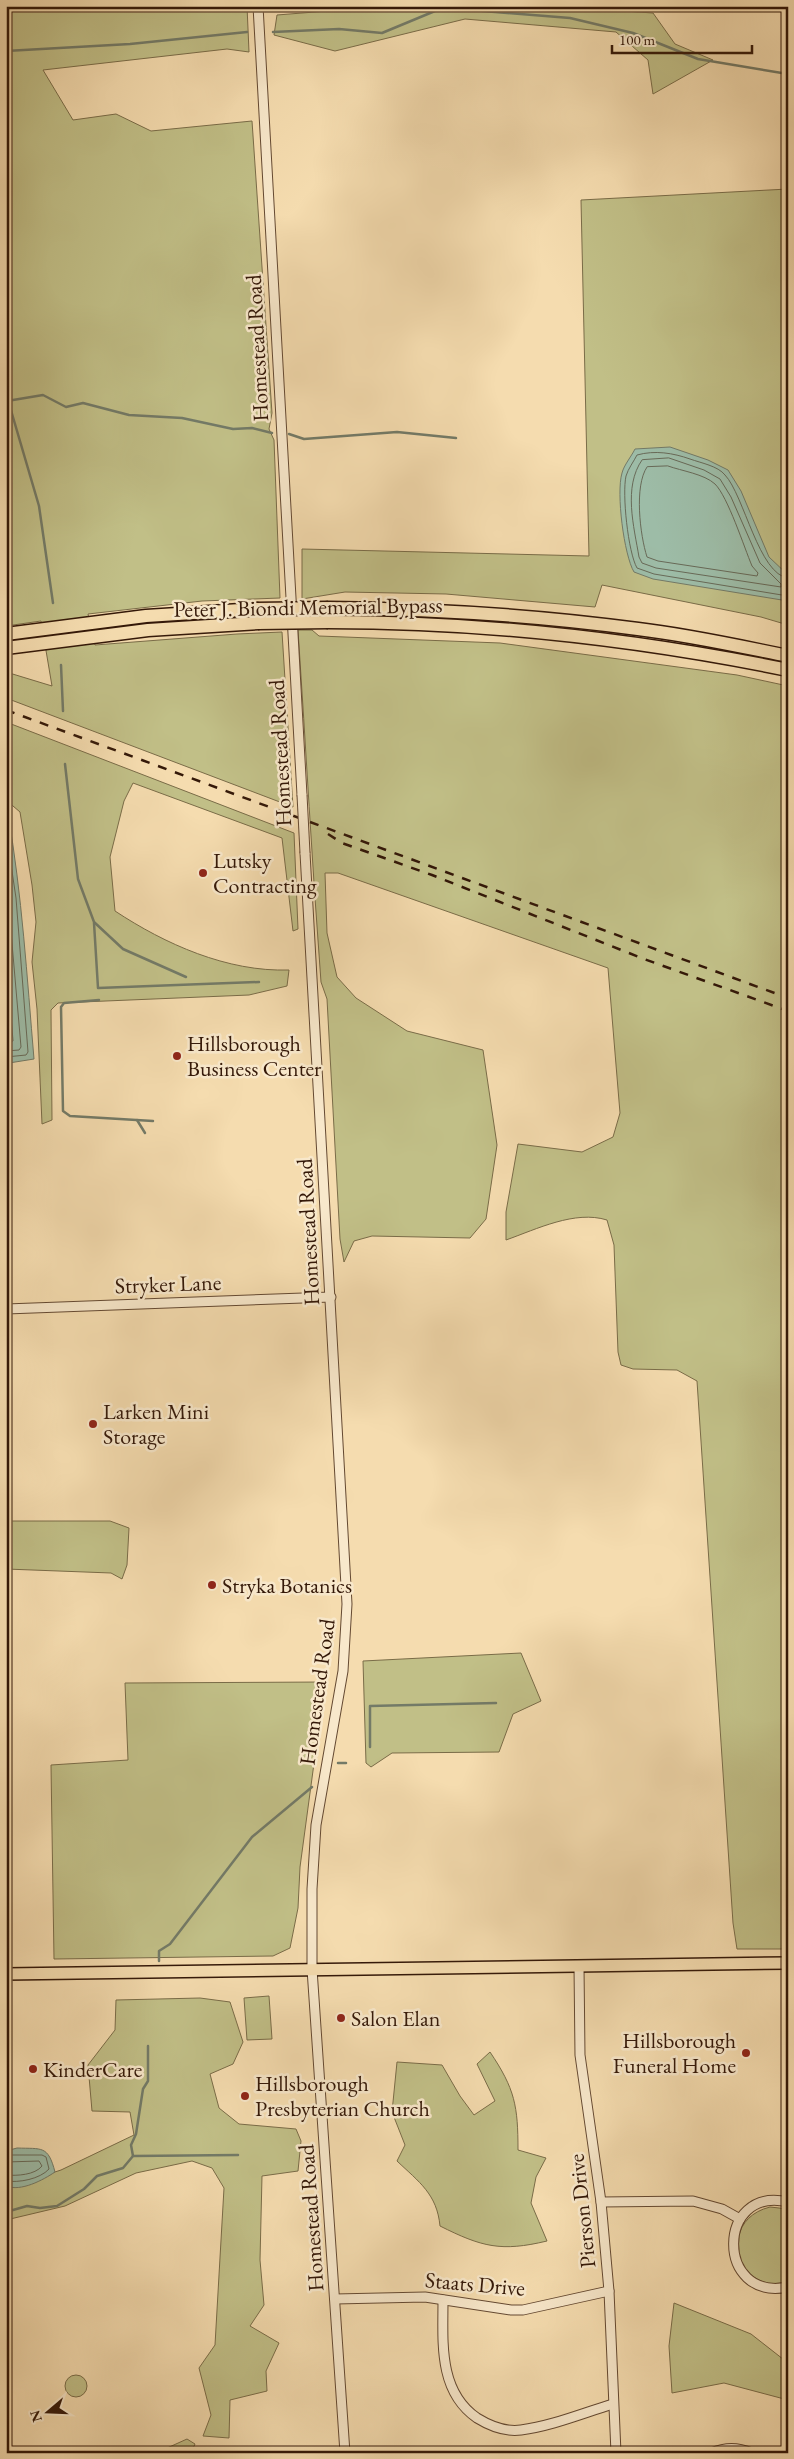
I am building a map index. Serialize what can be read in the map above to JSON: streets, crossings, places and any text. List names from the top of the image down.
{
  "streets": {
    "highway": ["Peter J. Biondi Memorial Bypass"],
    "street": [
      "Homestead Road",
      "Stryker Lane",
      "Pierson Drive",
      "Staats Drive"
    ]
  },
  "crossings": [
    ["Homestead Road", "Stryker Lane"],
    ["Homestead Road", "Staats Drive"],
    ["Pierson Drive", "Staats Drive"]
  ],
  "places": [
    "Lutsky Contracting",
    "Hillsborough Business Center",
    "Larken Mini Storage",
    "Stryka Botanics",
    "Salon Elan",
    "Hillsborough Funeral Home",
    "KinderCare",
    "Hillsborough Presbyterian Church"
  ],
  "scale_bar": "100 m",
  "north": "left"
}
